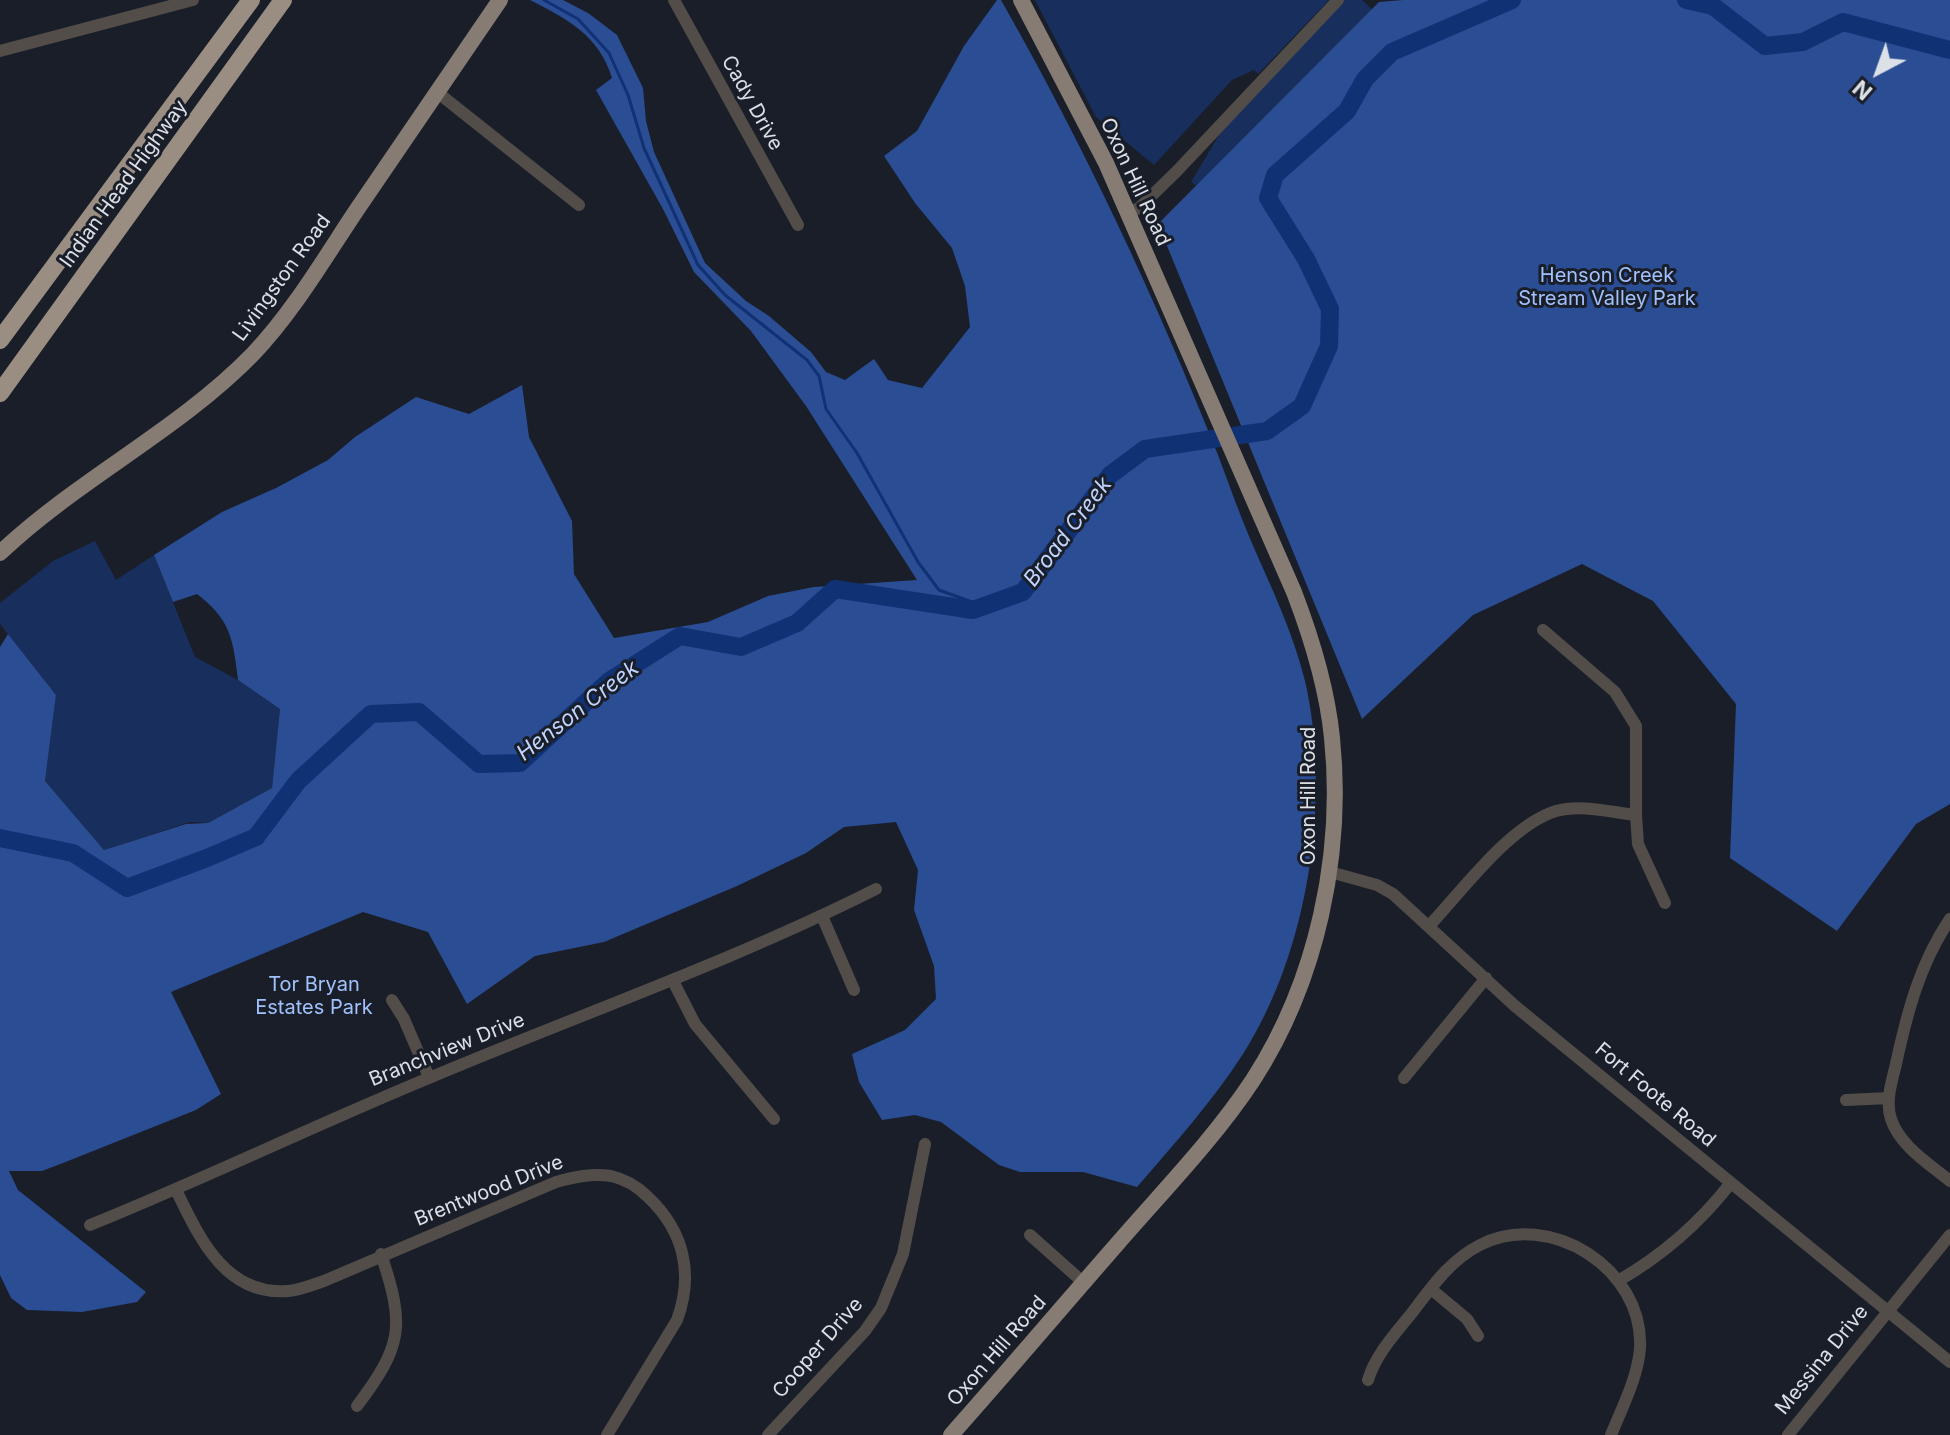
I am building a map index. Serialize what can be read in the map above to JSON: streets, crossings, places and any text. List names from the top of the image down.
{
  "streets": {
    "highway": ["Indian Head Highway"],
    "main road": ["Oxon Hill Road", "Livingston Road"],
    "street": [
      "Cady Drive",
      "Branchview Drive",
      "Fort Foote Road",
      "Brentwood Drive",
      "Cooper Drive",
      "Messina Drive"
    ]
  },
  "crossings": [
    ["Oxon Hill Road", "Fort Foote Road"],
    ["Branchview Drive", "Brentwood Drive"],
    ["Fort Foote Road", "Messina Drive"]
  ],
  "water": ["Broad Creek", "Henson Creek"],
  "parks": ["Henson Creek Stream Valley Park", "Tor Bryan Estates Park"],
  "north": "bottom left"
}
